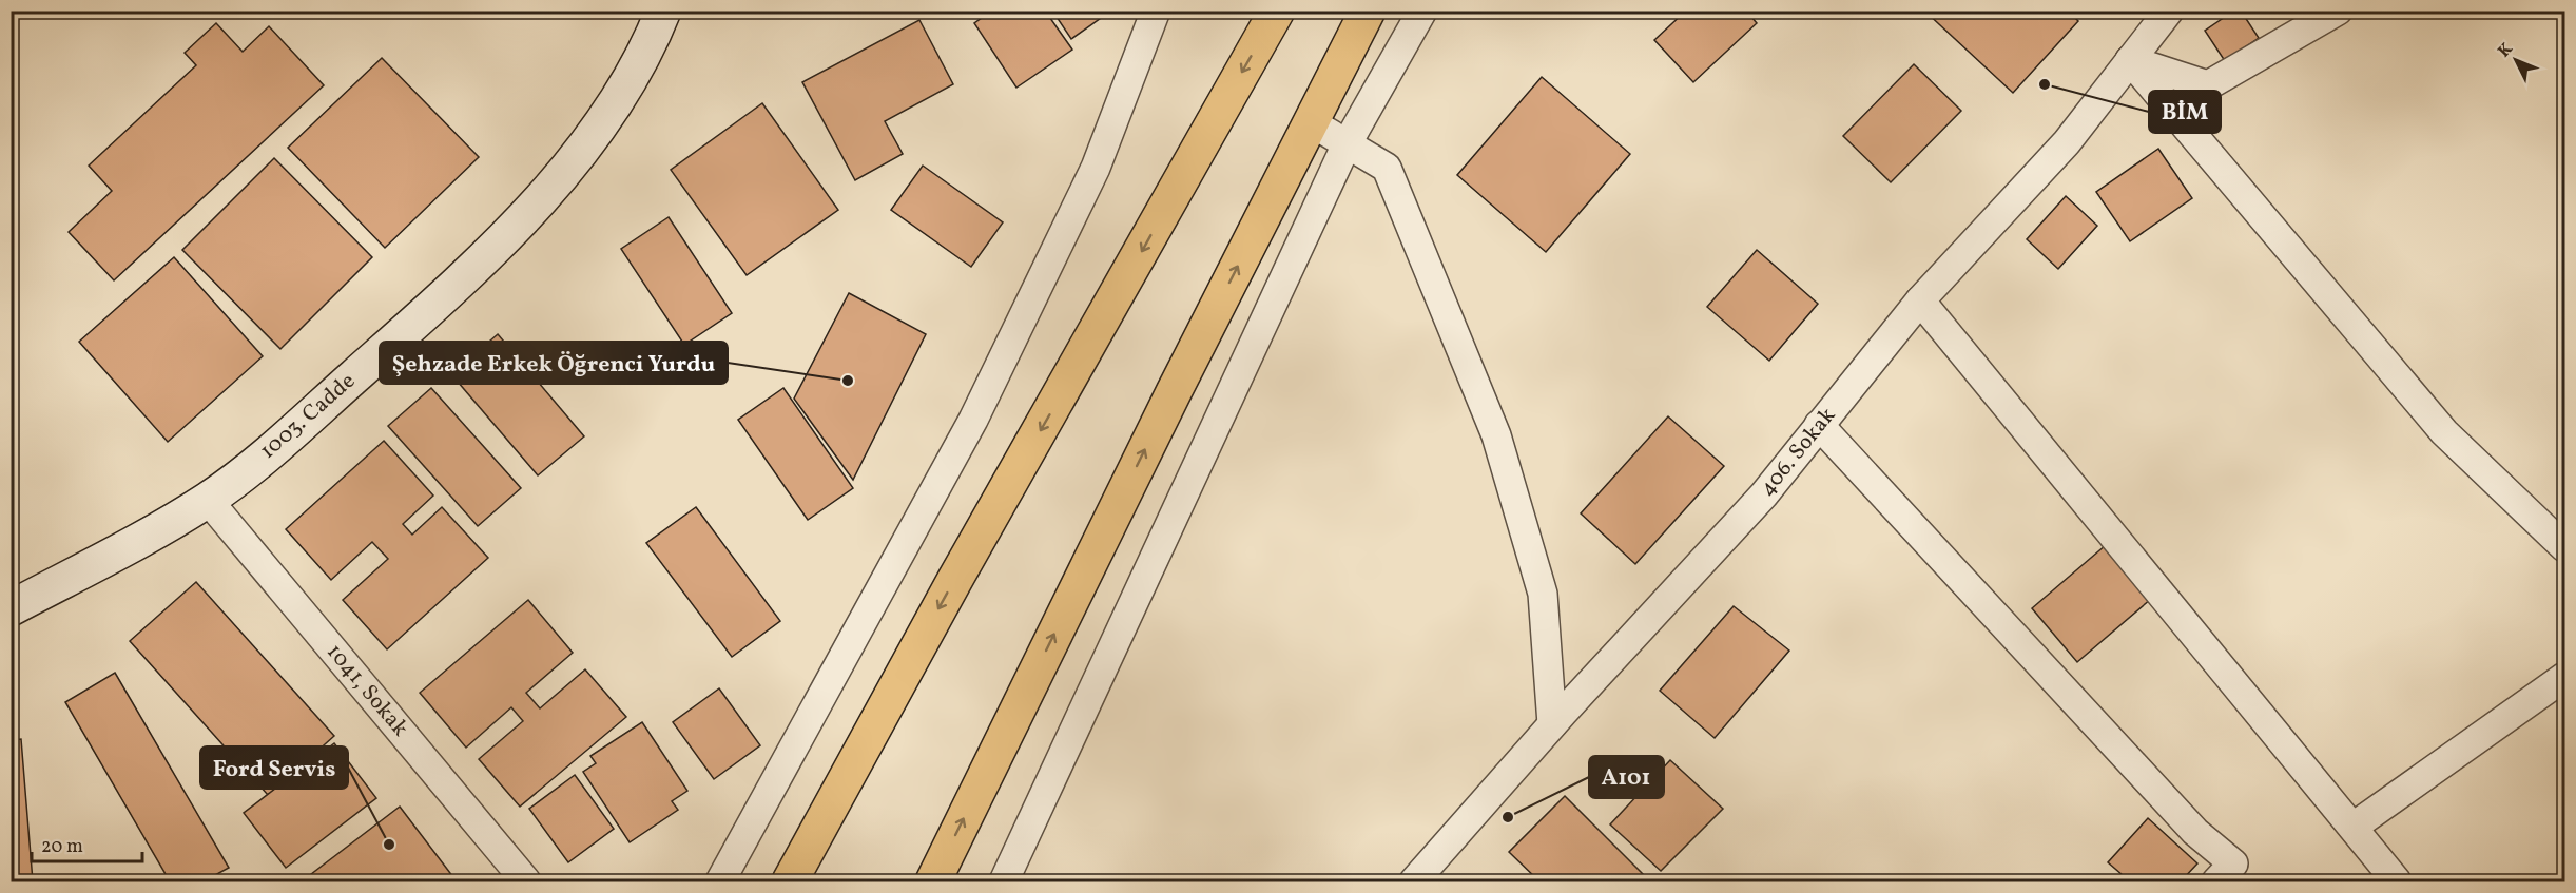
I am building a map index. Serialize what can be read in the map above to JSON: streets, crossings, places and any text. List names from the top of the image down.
{
  "streets": {
    "main road": ["1003. Cadde"],
    "street": ["406. Sokak", "1041, Sokak"]
  },
  "crossings": [
    ["1003. Cadde", "1041, Sokak"]
  ],
  "places": [
    "BİM",
    "Şehzade Erkek Öğrenci Yurdu",
    "A101",
    "Ford Servis"
  ],
  "scale_bar": "20 m",
  "north": "top left"
}
